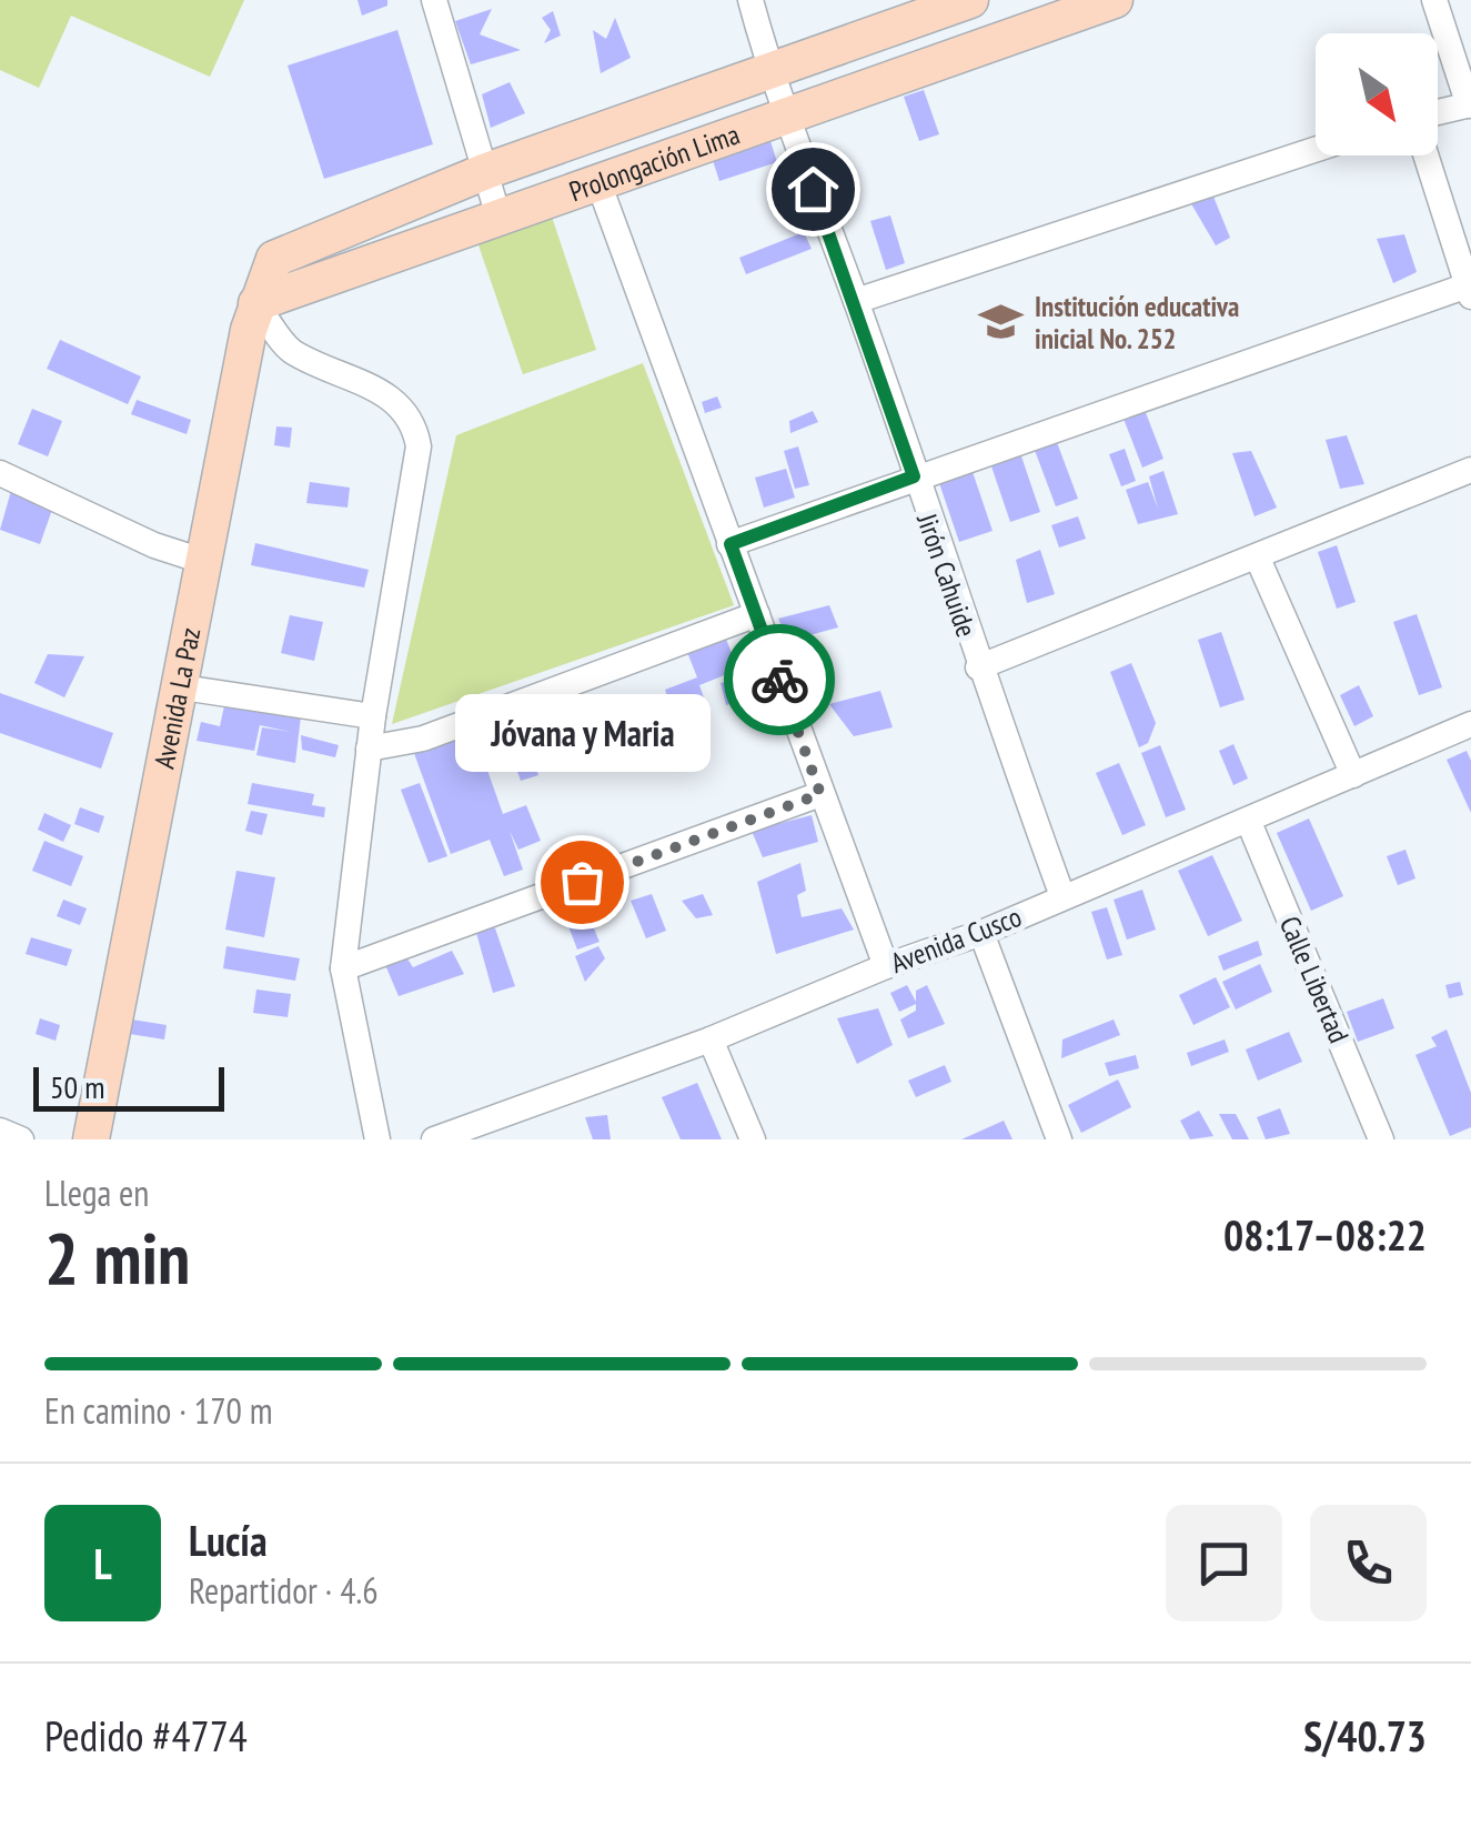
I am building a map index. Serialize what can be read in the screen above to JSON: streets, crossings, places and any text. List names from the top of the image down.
{
  "streets": {
    "street": [
      "Prolongación Lima",
      "Jirón Cahuide",
      "Avenida La Paz",
      "Avenida Cusco",
      "Calle Libertad"
    ]
  },
  "crossings": [
    ["Prolongación Lima", "Jirón Cahuide"],
    ["Prolongación Lima", "Avenida La Paz"],
    ["Jirón Cahuide", "Avenida Cusco"],
    ["Avenida Cusco", "Calle Libertad"]
  ],
  "places": {
    "school or university": ["Institución educativa inicial No. 252"],
    "other": ["Jóvana y Maria"]
  },
  "scale_bar": "50 m",
  "north": "bottom right",
  "page": {
    "bubble": "Jóvana y Maria",
    "scale": "50 m",
    "heading": ["2 min", "Llega en", "08:17–08:22"],
    "panel": [
      "Lucía",
      "Repartidor · 4.6",
      "Pedido #4774",
      "S/40.73"
    ],
    "bar": "En camino · 170 m",
    "round": "L"
  }
}
